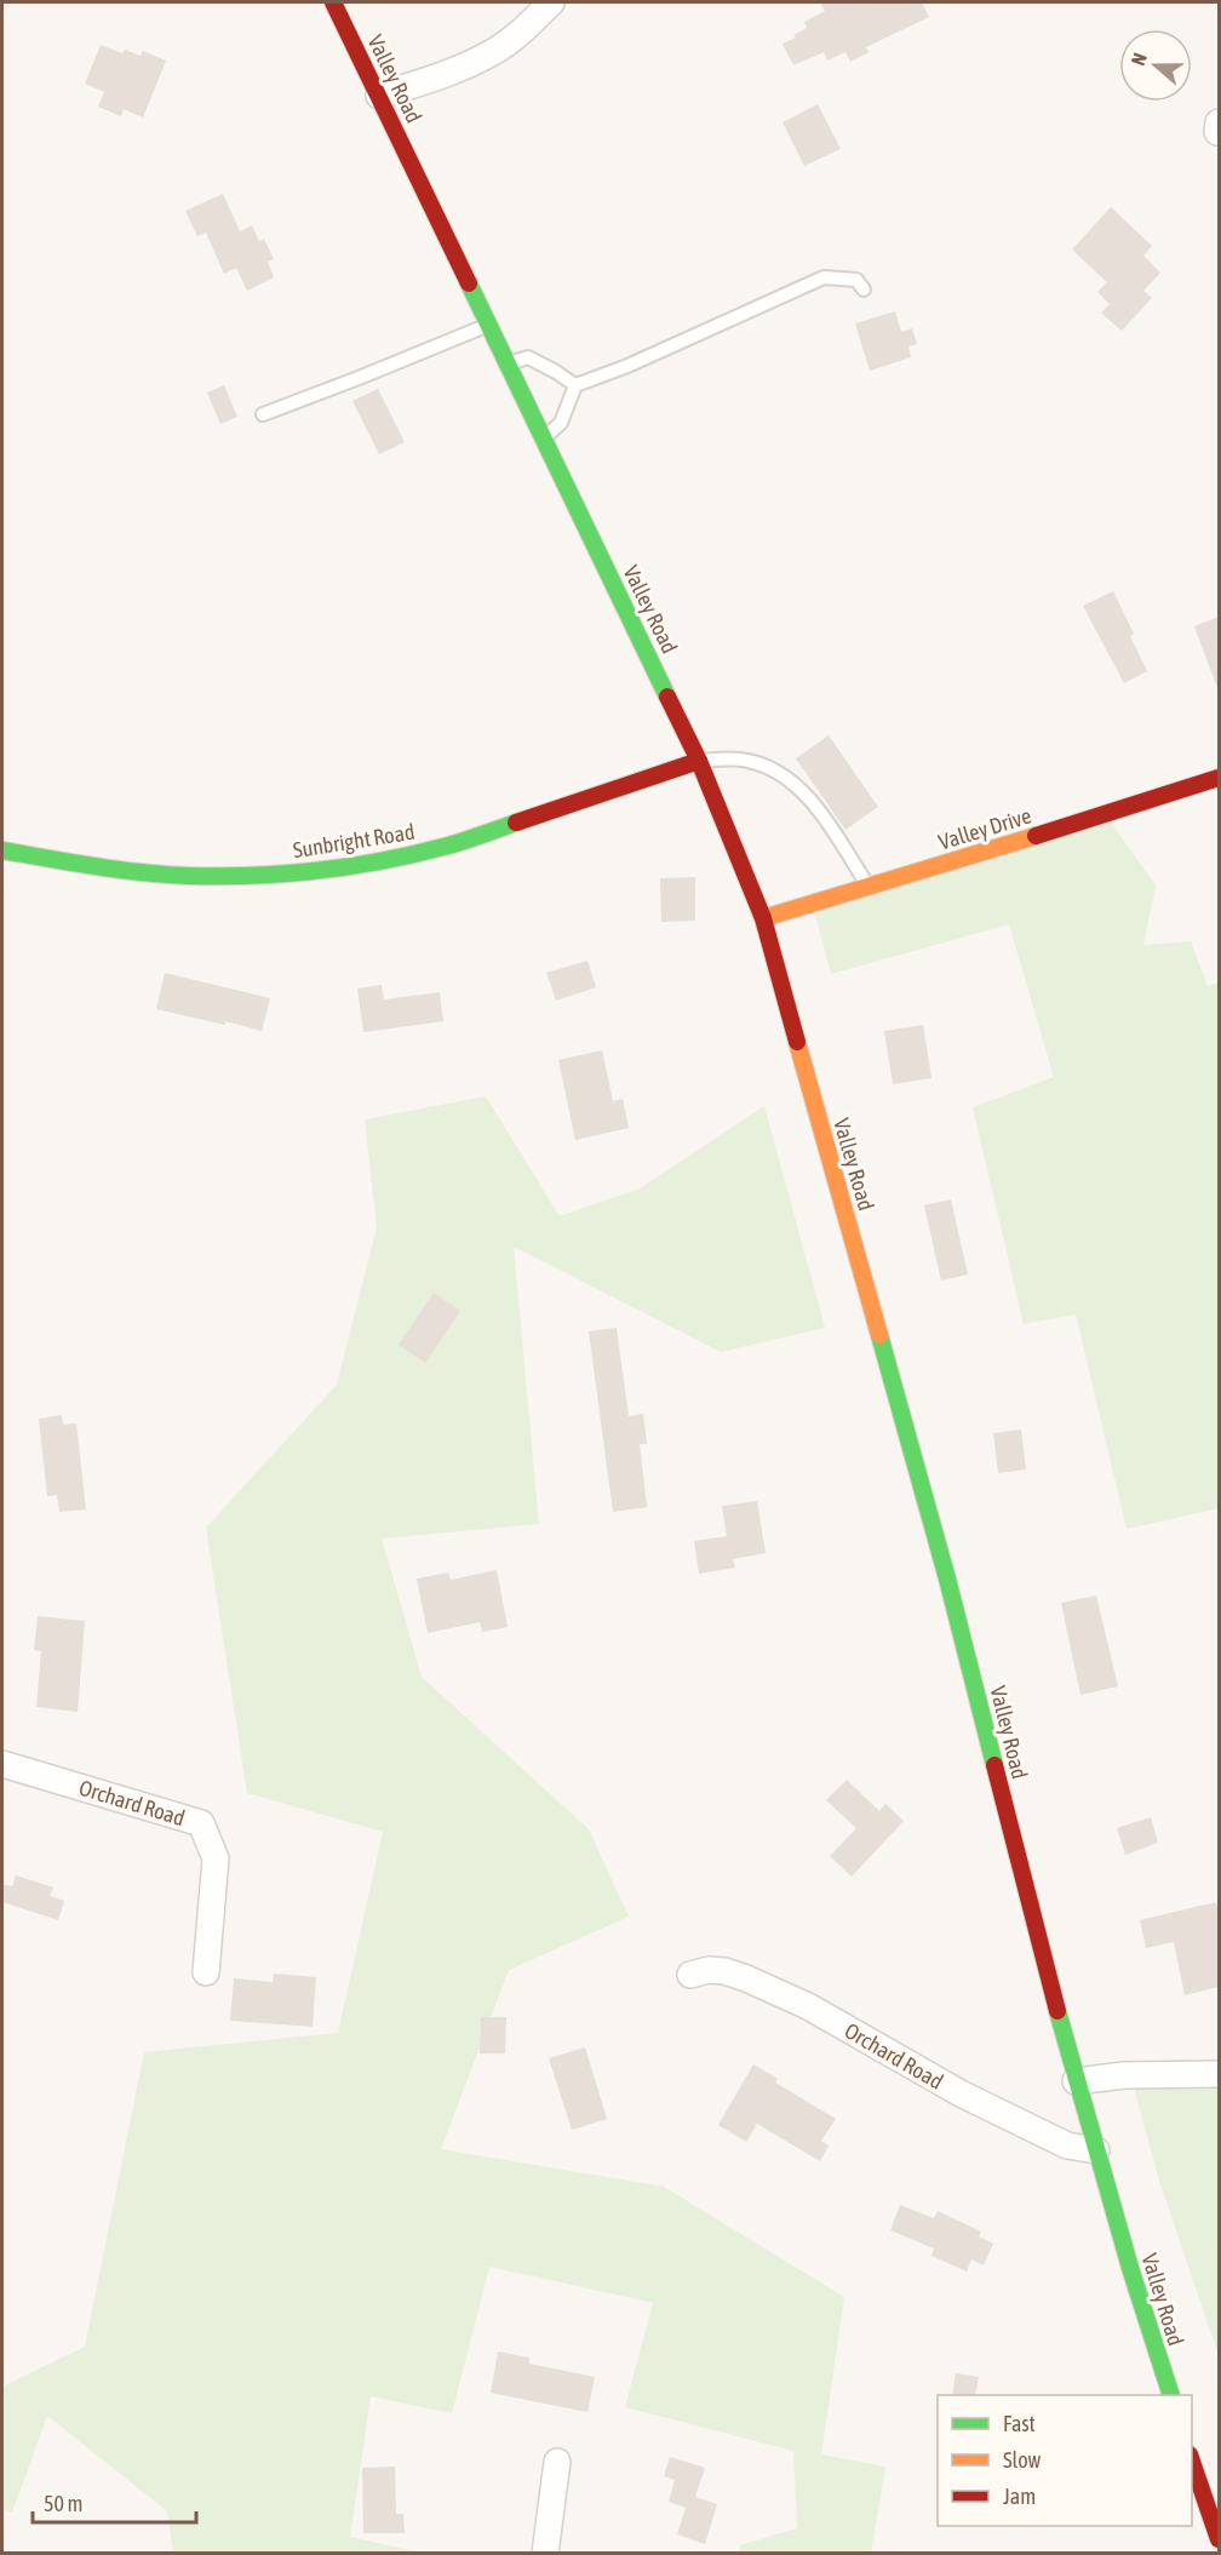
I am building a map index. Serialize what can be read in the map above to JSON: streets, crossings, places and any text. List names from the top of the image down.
{
  "streets": {
    "main road": ["Valley Road", "Valley Drive", "Sunbright Road"],
    "street": ["Orchard Road"]
  },
  "crossings": [
    ["Valley Road", "Valley Drive"],
    ["Valley Road", "Sunbright Road"],
    ["Valley Road", "Orchard Road"]
  ],
  "legend": ["Fast", "Slow", "Jam"],
  "scale_bar": "50 m",
  "north": "left"
}
